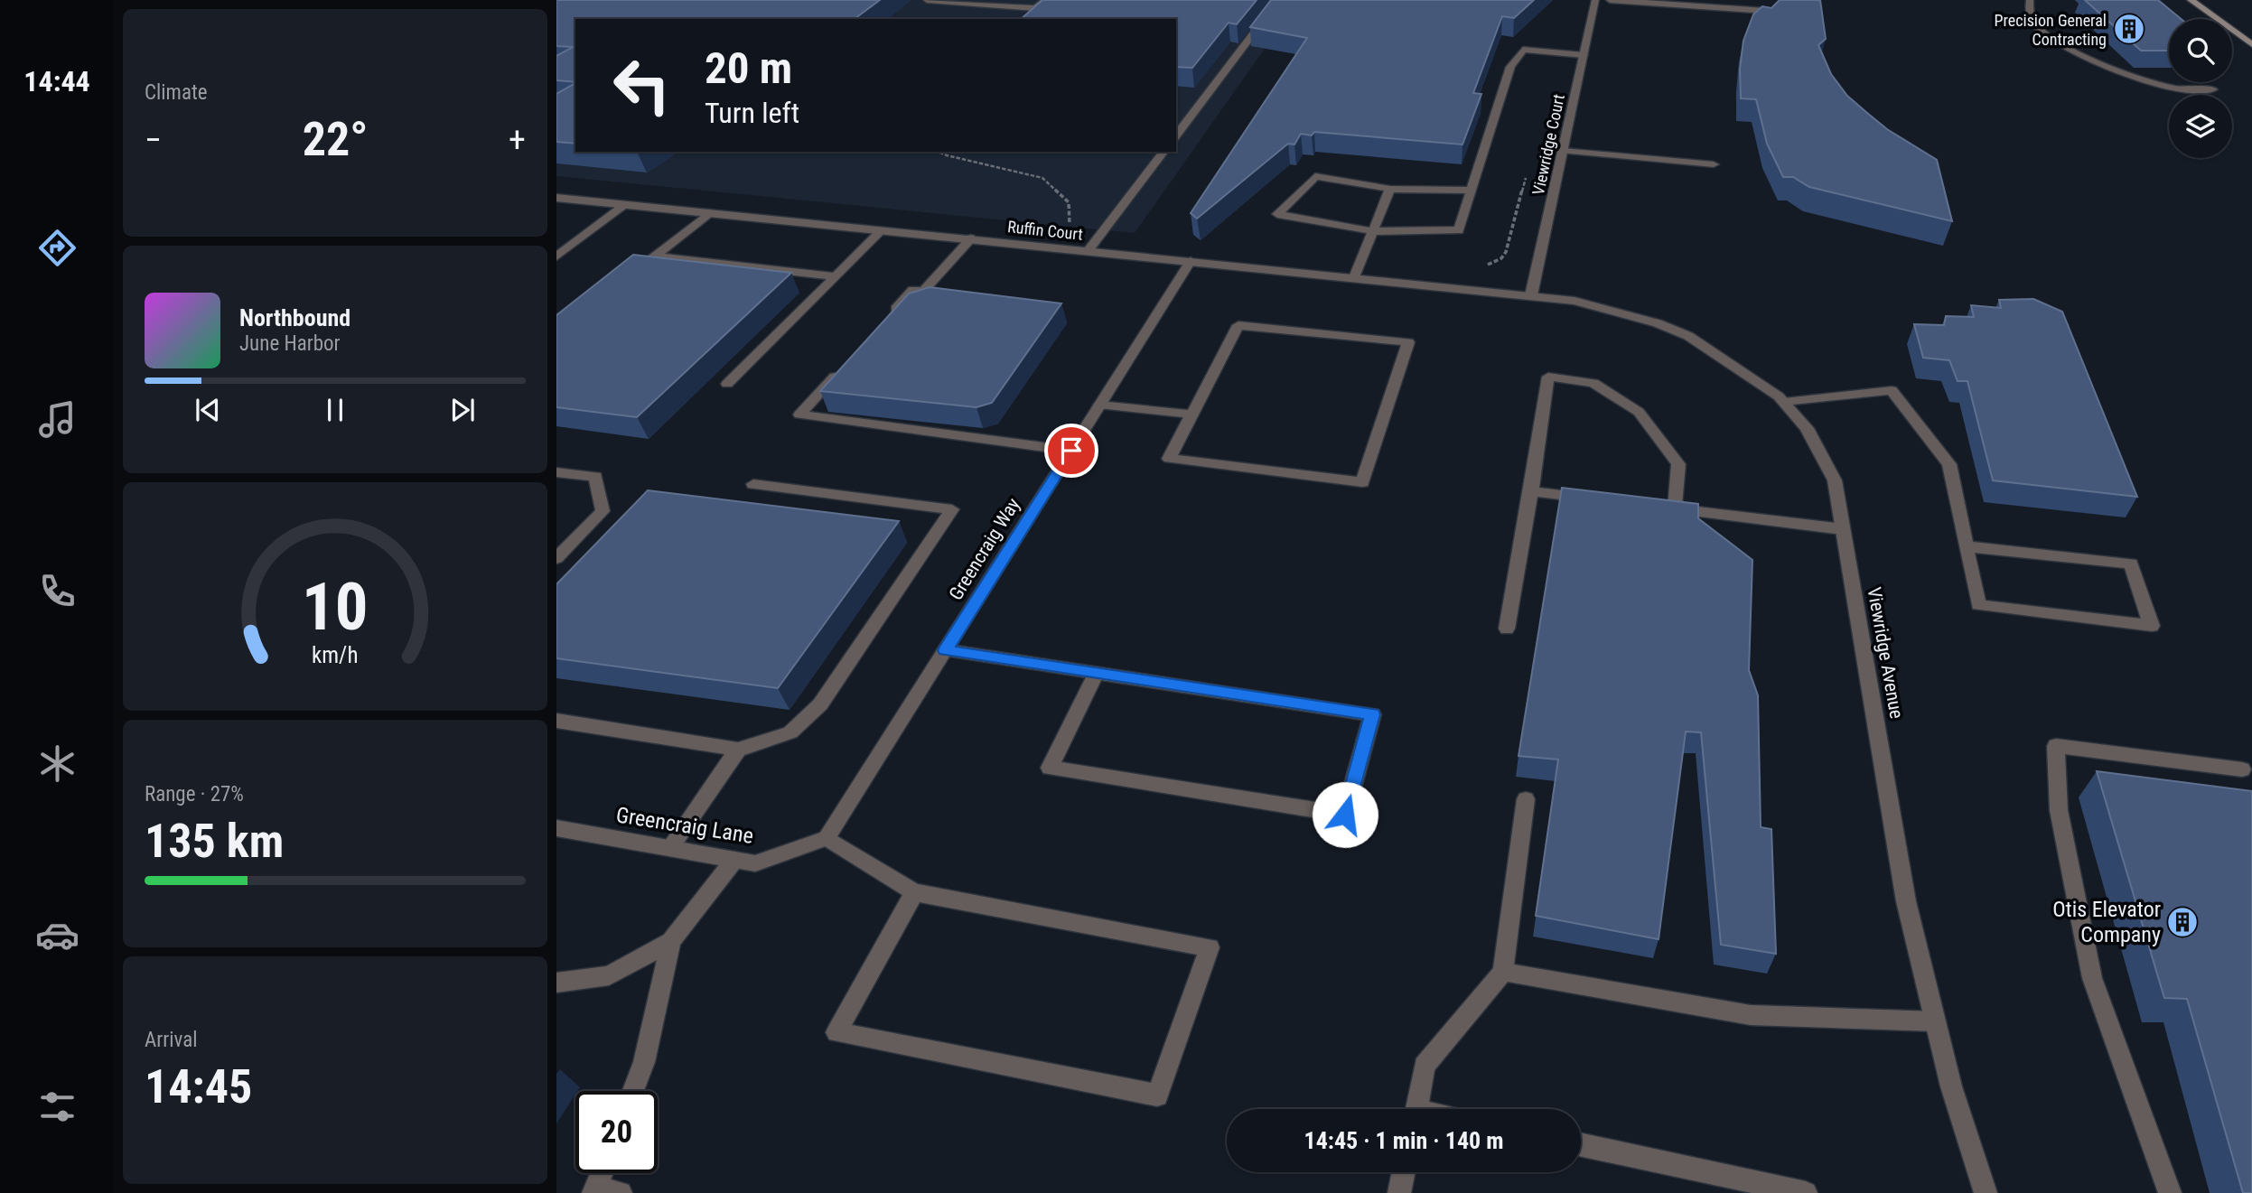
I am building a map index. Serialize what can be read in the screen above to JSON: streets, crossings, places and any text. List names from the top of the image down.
{
  "streets": {
    "street": [
      "Viewridge Court",
      "Ruffin Court",
      "Greencraig Way",
      "Viewridge Avenue",
      "Greencraig Lane"
    ]
  },
  "crossings": [
    ["Viewridge Court", "Ruffin Court"],
    ["Viewridge Court", "Viewridge Avenue"],
    ["Ruffin Court", "Greencraig Way"],
    ["Ruffin Court", "Viewridge Avenue"],
    ["Greencraig Way", "Greencraig Lane"]
  ],
  "places": {
    "building": ["Precision General Contracting", "Otis Elevator Company"]
  },
  "page": {
    "tabs": "14:44",
    "tile": [
      "Climate",
      ["Range · 27%", "135 km"],
      ["Arrival", "14:45"]
    ],
    "turn": ["20 m", "Turn left"],
    "heat": ["−", "22°", "+"],
    "song": ["Northbound", "June Harbor"],
    "limit": "20",
    "trip": "14:45 · 1 min · 140 m",
    "gauge": ["10", "km/h"]
  }
}
